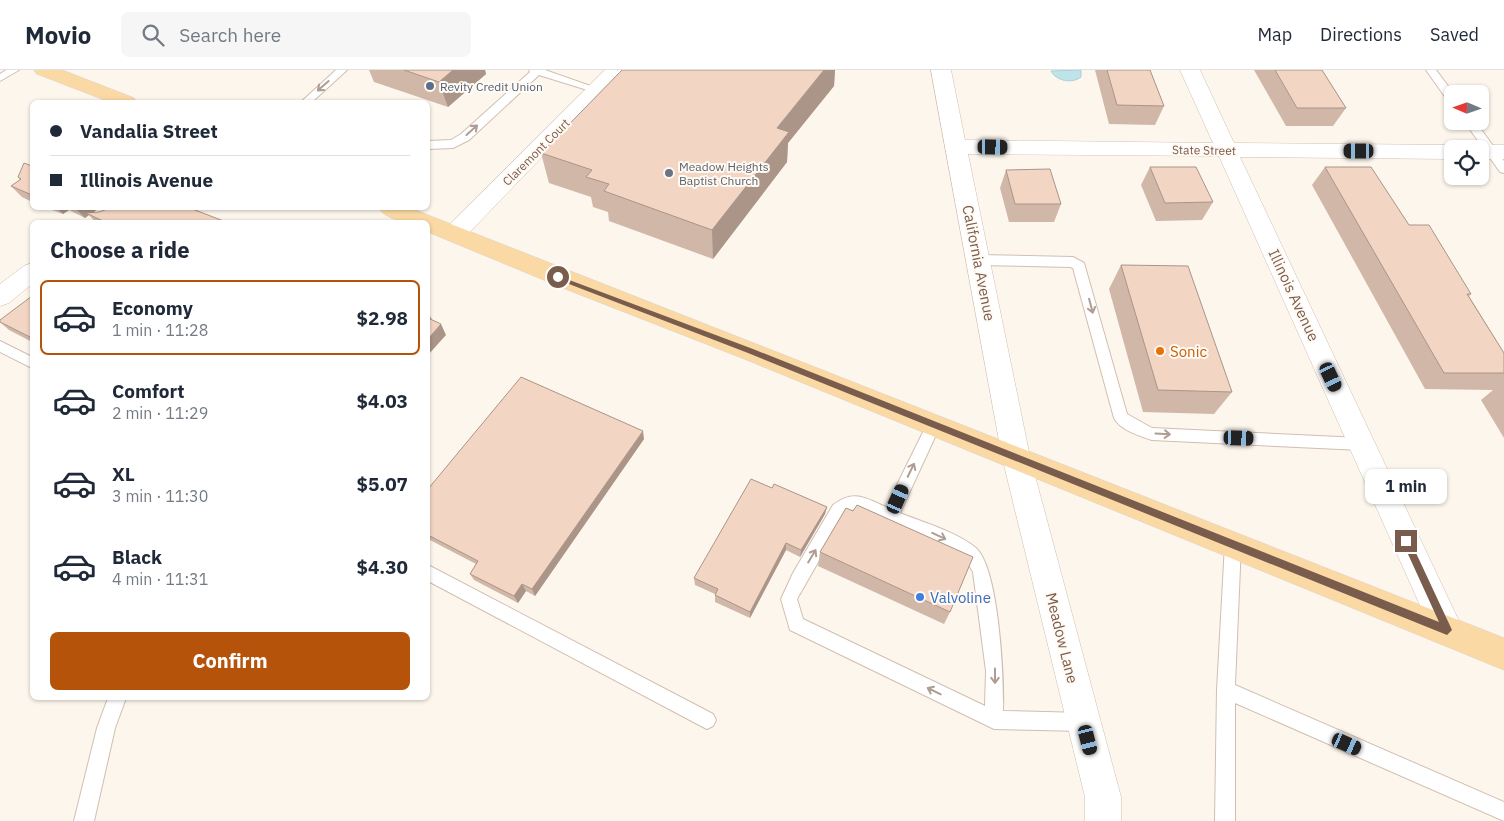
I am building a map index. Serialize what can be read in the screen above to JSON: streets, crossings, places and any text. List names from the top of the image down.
{
  "streets": {
    "street": [
      "State Street",
      "Claremont Court",
      "California Avenue",
      "Illinois Avenue",
      "Meadow Lane"
    ]
  },
  "crossings": [
    ["State Street", "California Avenue"],
    ["State Street", "Illinois Avenue"],
    ["California Avenue", "Meadow Lane"]
  ],
  "places": [
    "Revity Credit Union",
    "Meadow Heights Baptist Church",
    "Sonic",
    "Valvoline"
  ],
  "north": "left",
  "page": {
    "header": "Movio",
    "search": "Search here",
    "nav": ["Map", "Directions", "Saved"],
    "banner": ["Vandalia Street", "Illinois Avenue"],
    "heading": "Choose a ride",
    "list": [
      {
        "name": "Economy",
        "note": "1 min · 11:28",
        "value": "$2.98"
      },
      {
        "name": "Comfort",
        "note": "2 min · 11:29",
        "value": "$4.03"
      },
      {
        "name": "XL",
        "note": "3 min · 11:30",
        "value": "$5.07"
      },
      {
        "name": "Black",
        "note": "4 min · 11:31",
        "value": "$4.30"
      }
    ],
    "bubble": "1 min",
    "buttons": "Confirm"
  }
}
